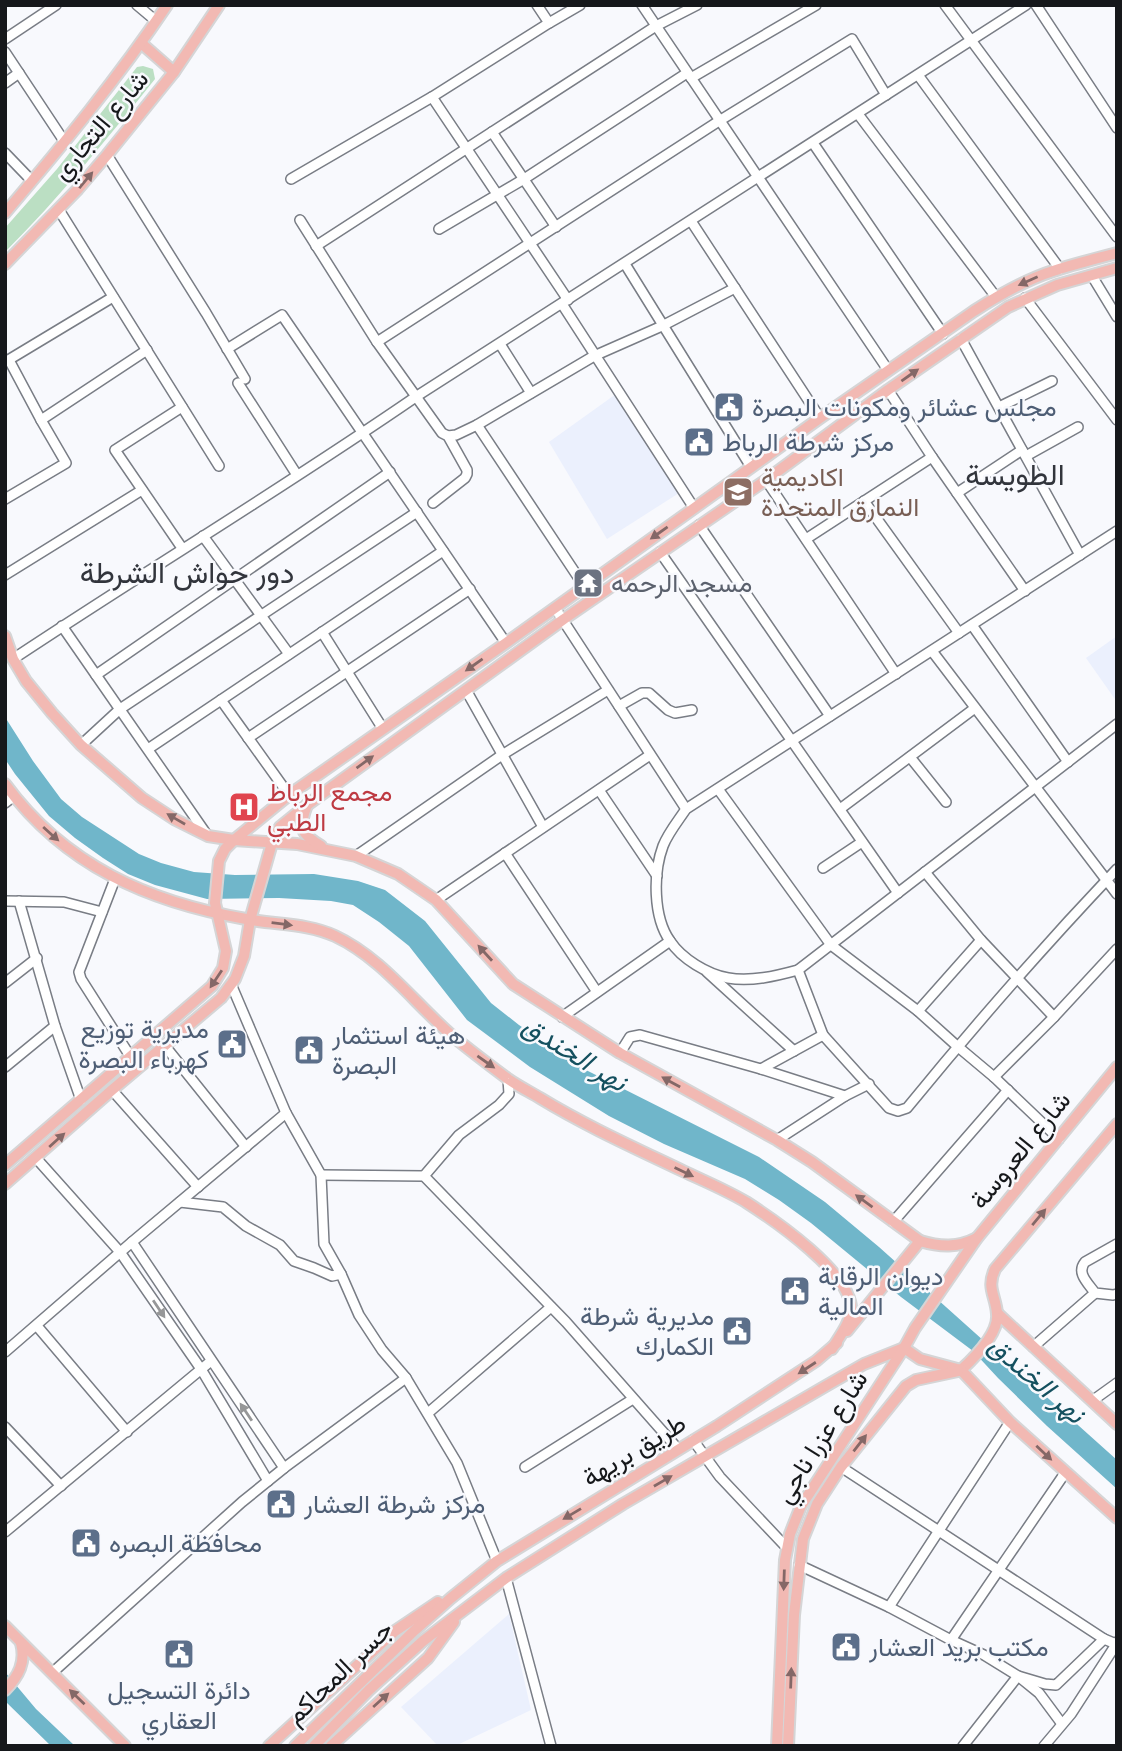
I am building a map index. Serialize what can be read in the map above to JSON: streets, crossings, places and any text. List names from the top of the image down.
{
  "streets": {
    "main road": [
      "شارع التجاري",
      "شارع العروسة",
      "شارع عزرا ناجي",
      "طريق بريهة",
      "جسر المحاكم"
    ]
  },
  "crossings": [
    ["شارع العروسة", "شارع عزرا ناجي"],
    ["شارع عزرا ناجي", "طريق بريهة"],
    ["طريق بريهة", "جسر المحاكم"]
  ],
  "districts": ["الطويسة", "دور حواش الشرطة"],
  "water": ["نهر الخندق"],
  "places": {
    "public building": [
      "مجلس عشائر ومكونات البصرة",
      "مركز شرطة الرباط",
      "مديرية توزيع كهرباء البصرة",
      "هيئة استثمار البصرة",
      "ديوان الرقابة المالية",
      "مديرية شرطة الكمارك",
      "مركز شرطة العشار",
      "محافظة البصره",
      "مكتب بريد العشار",
      "دائرة التسجيل العقاري"
    ],
    "school or university": ["اكاديمية النمارق المتحدة"],
    "temple": ["مسجد الرحمه"],
    "hospital": ["مجمع الرباط الطبي"]
  }
}
